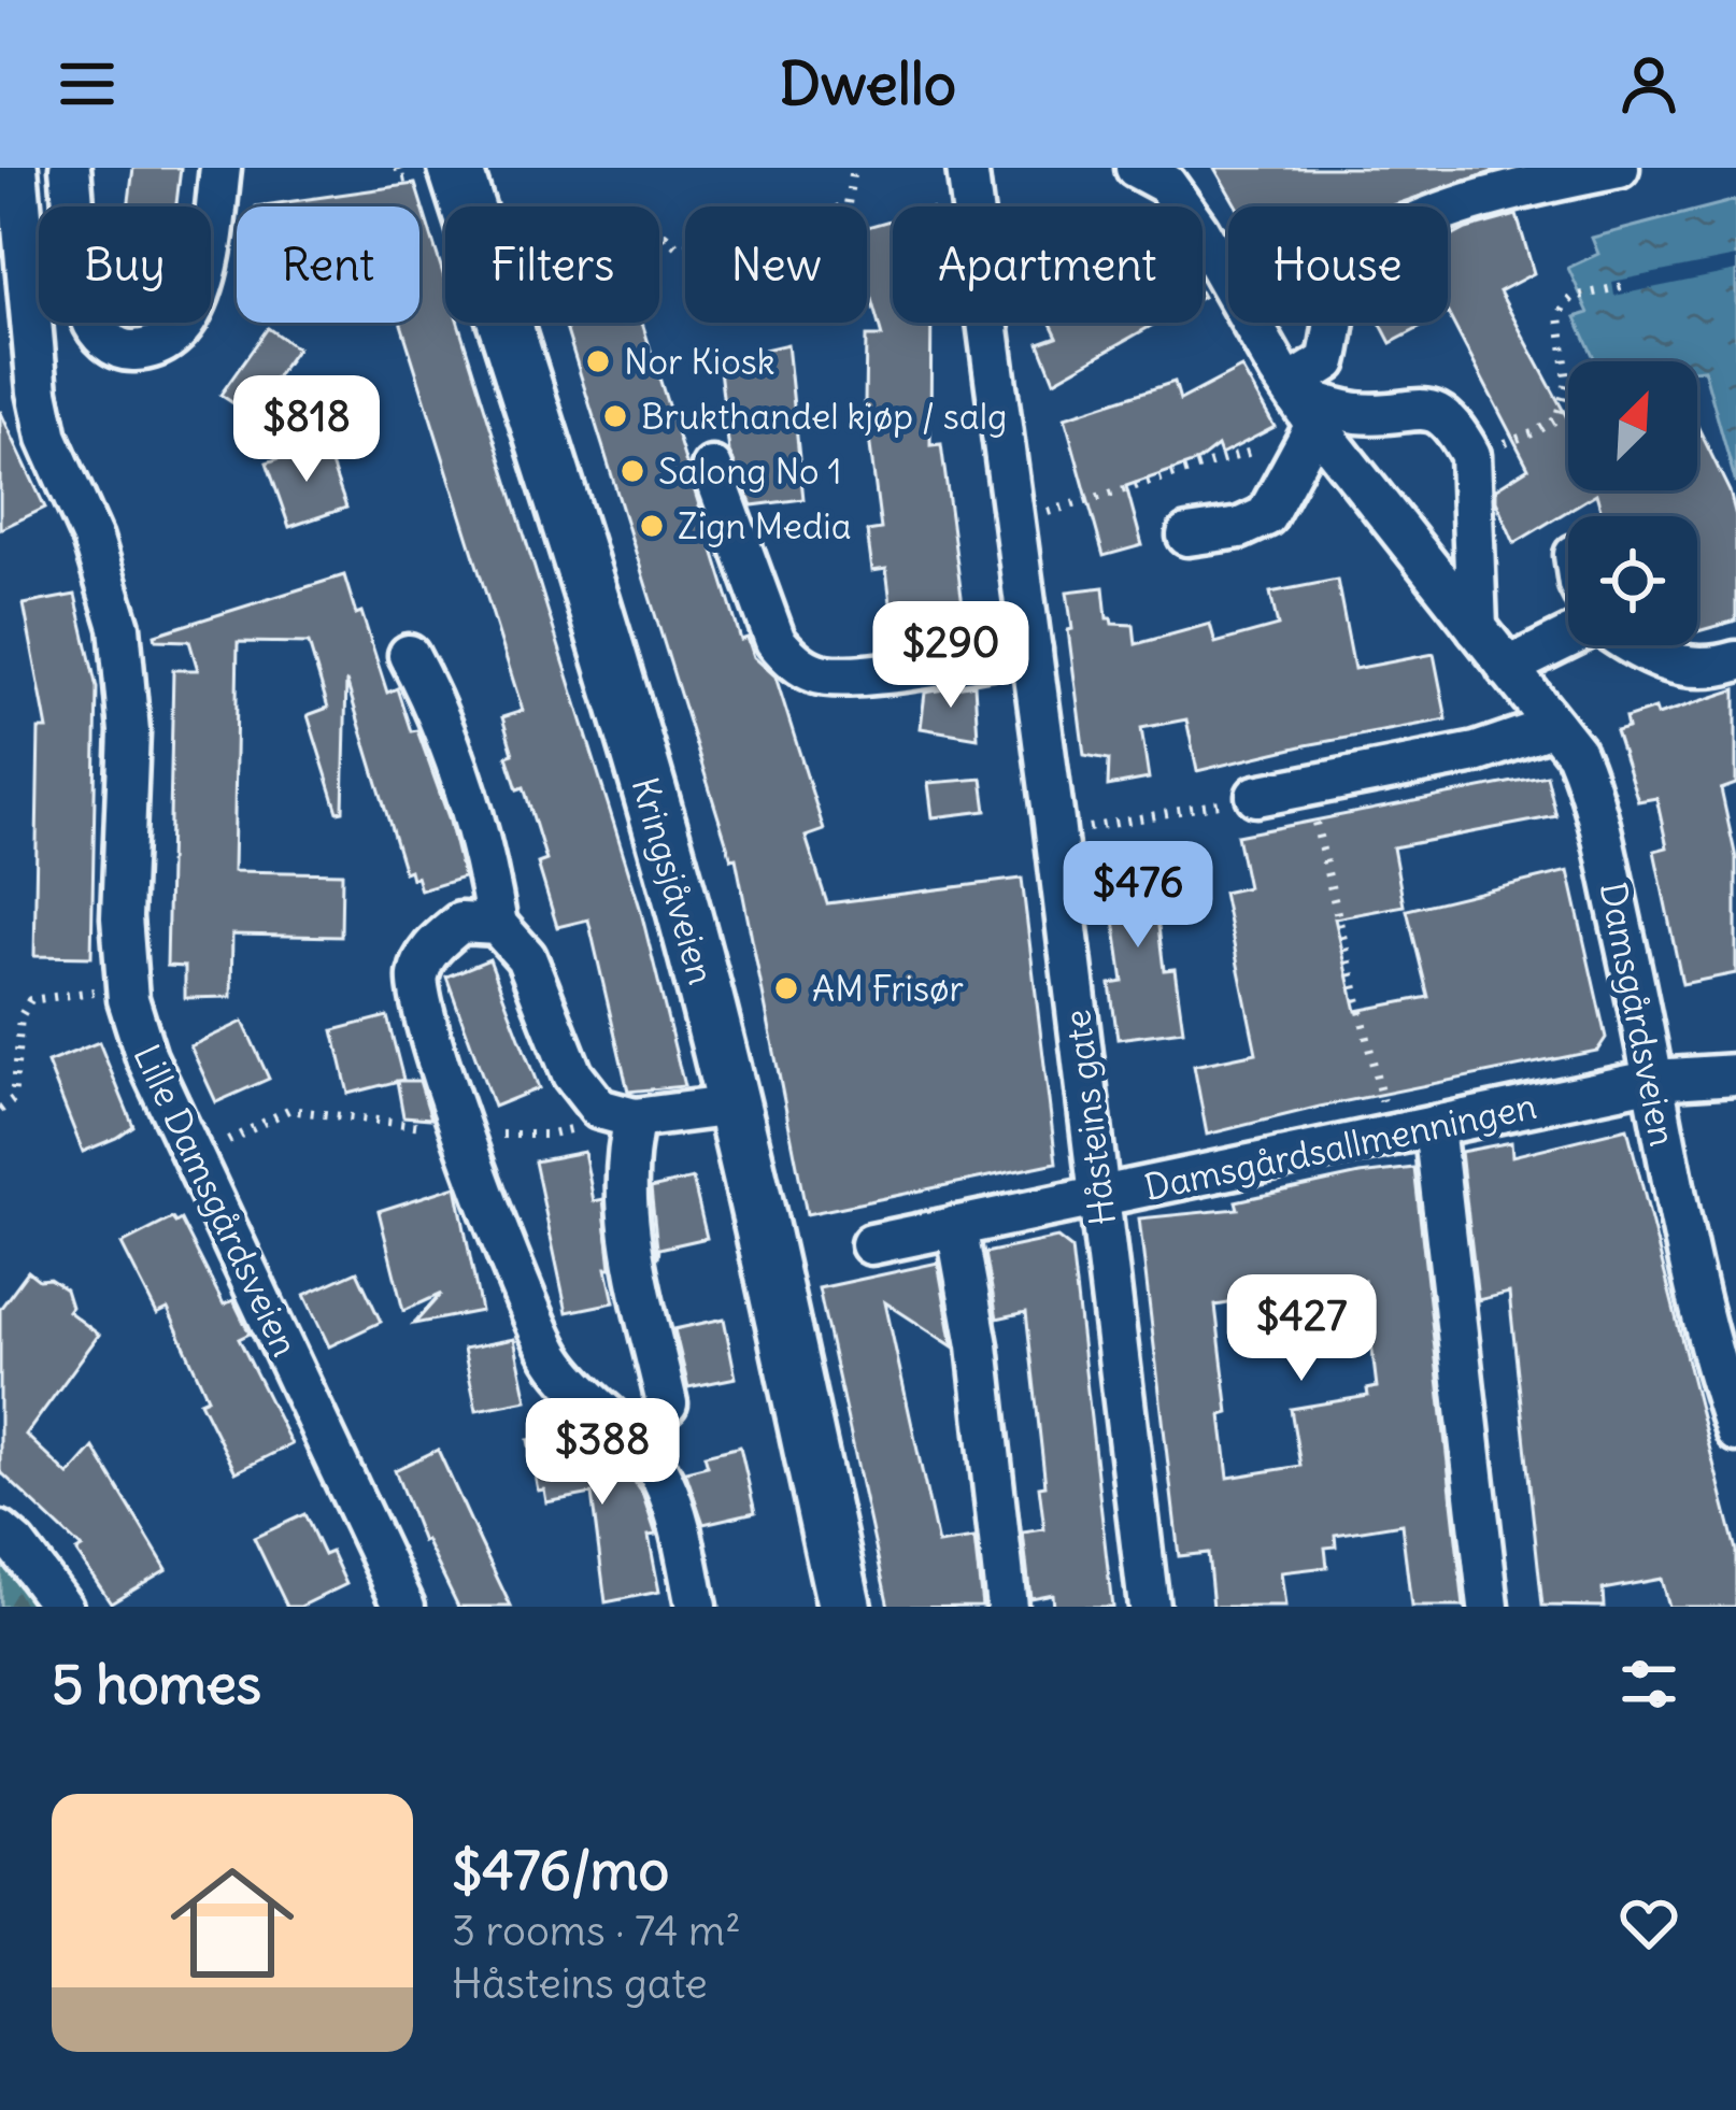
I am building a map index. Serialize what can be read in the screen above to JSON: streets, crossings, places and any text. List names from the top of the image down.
{
  "streets": {
    "main road": ["Kringsjåveien"],
    "street": [
      "Damsgårdsveien",
      "Håsteins gate",
      "Damsgårdsallmenningen",
      "Lille Damsgårdsveien"
    ]
  },
  "crossings": [
    ["Damsgårdsveien", "Damsgårdsallmenningen"],
    ["Håsteins gate", "Damsgårdsallmenningen"]
  ],
  "places": [
    "Nor Kiosk",
    "Brukthandel kjøp / salg",
    "Salong No 1",
    "Zign Media",
    "AM Frisør"
  ],
  "north": "top right",
  "page": {
    "header": "Dwello",
    "chip": [
      "Buy",
      "Rent",
      "Filters",
      "New",
      "Apartment",
      "House"
    ],
    "price": [
      "$818",
      "$290",
      "$476",
      "$427",
      "$388"
    ],
    "heading": "5 homes",
    "list": [
      {
        "name": "$476/mo",
        "note": "3 rooms · 74 m² · Håsteins gate"
      }
    ]
  }
}
